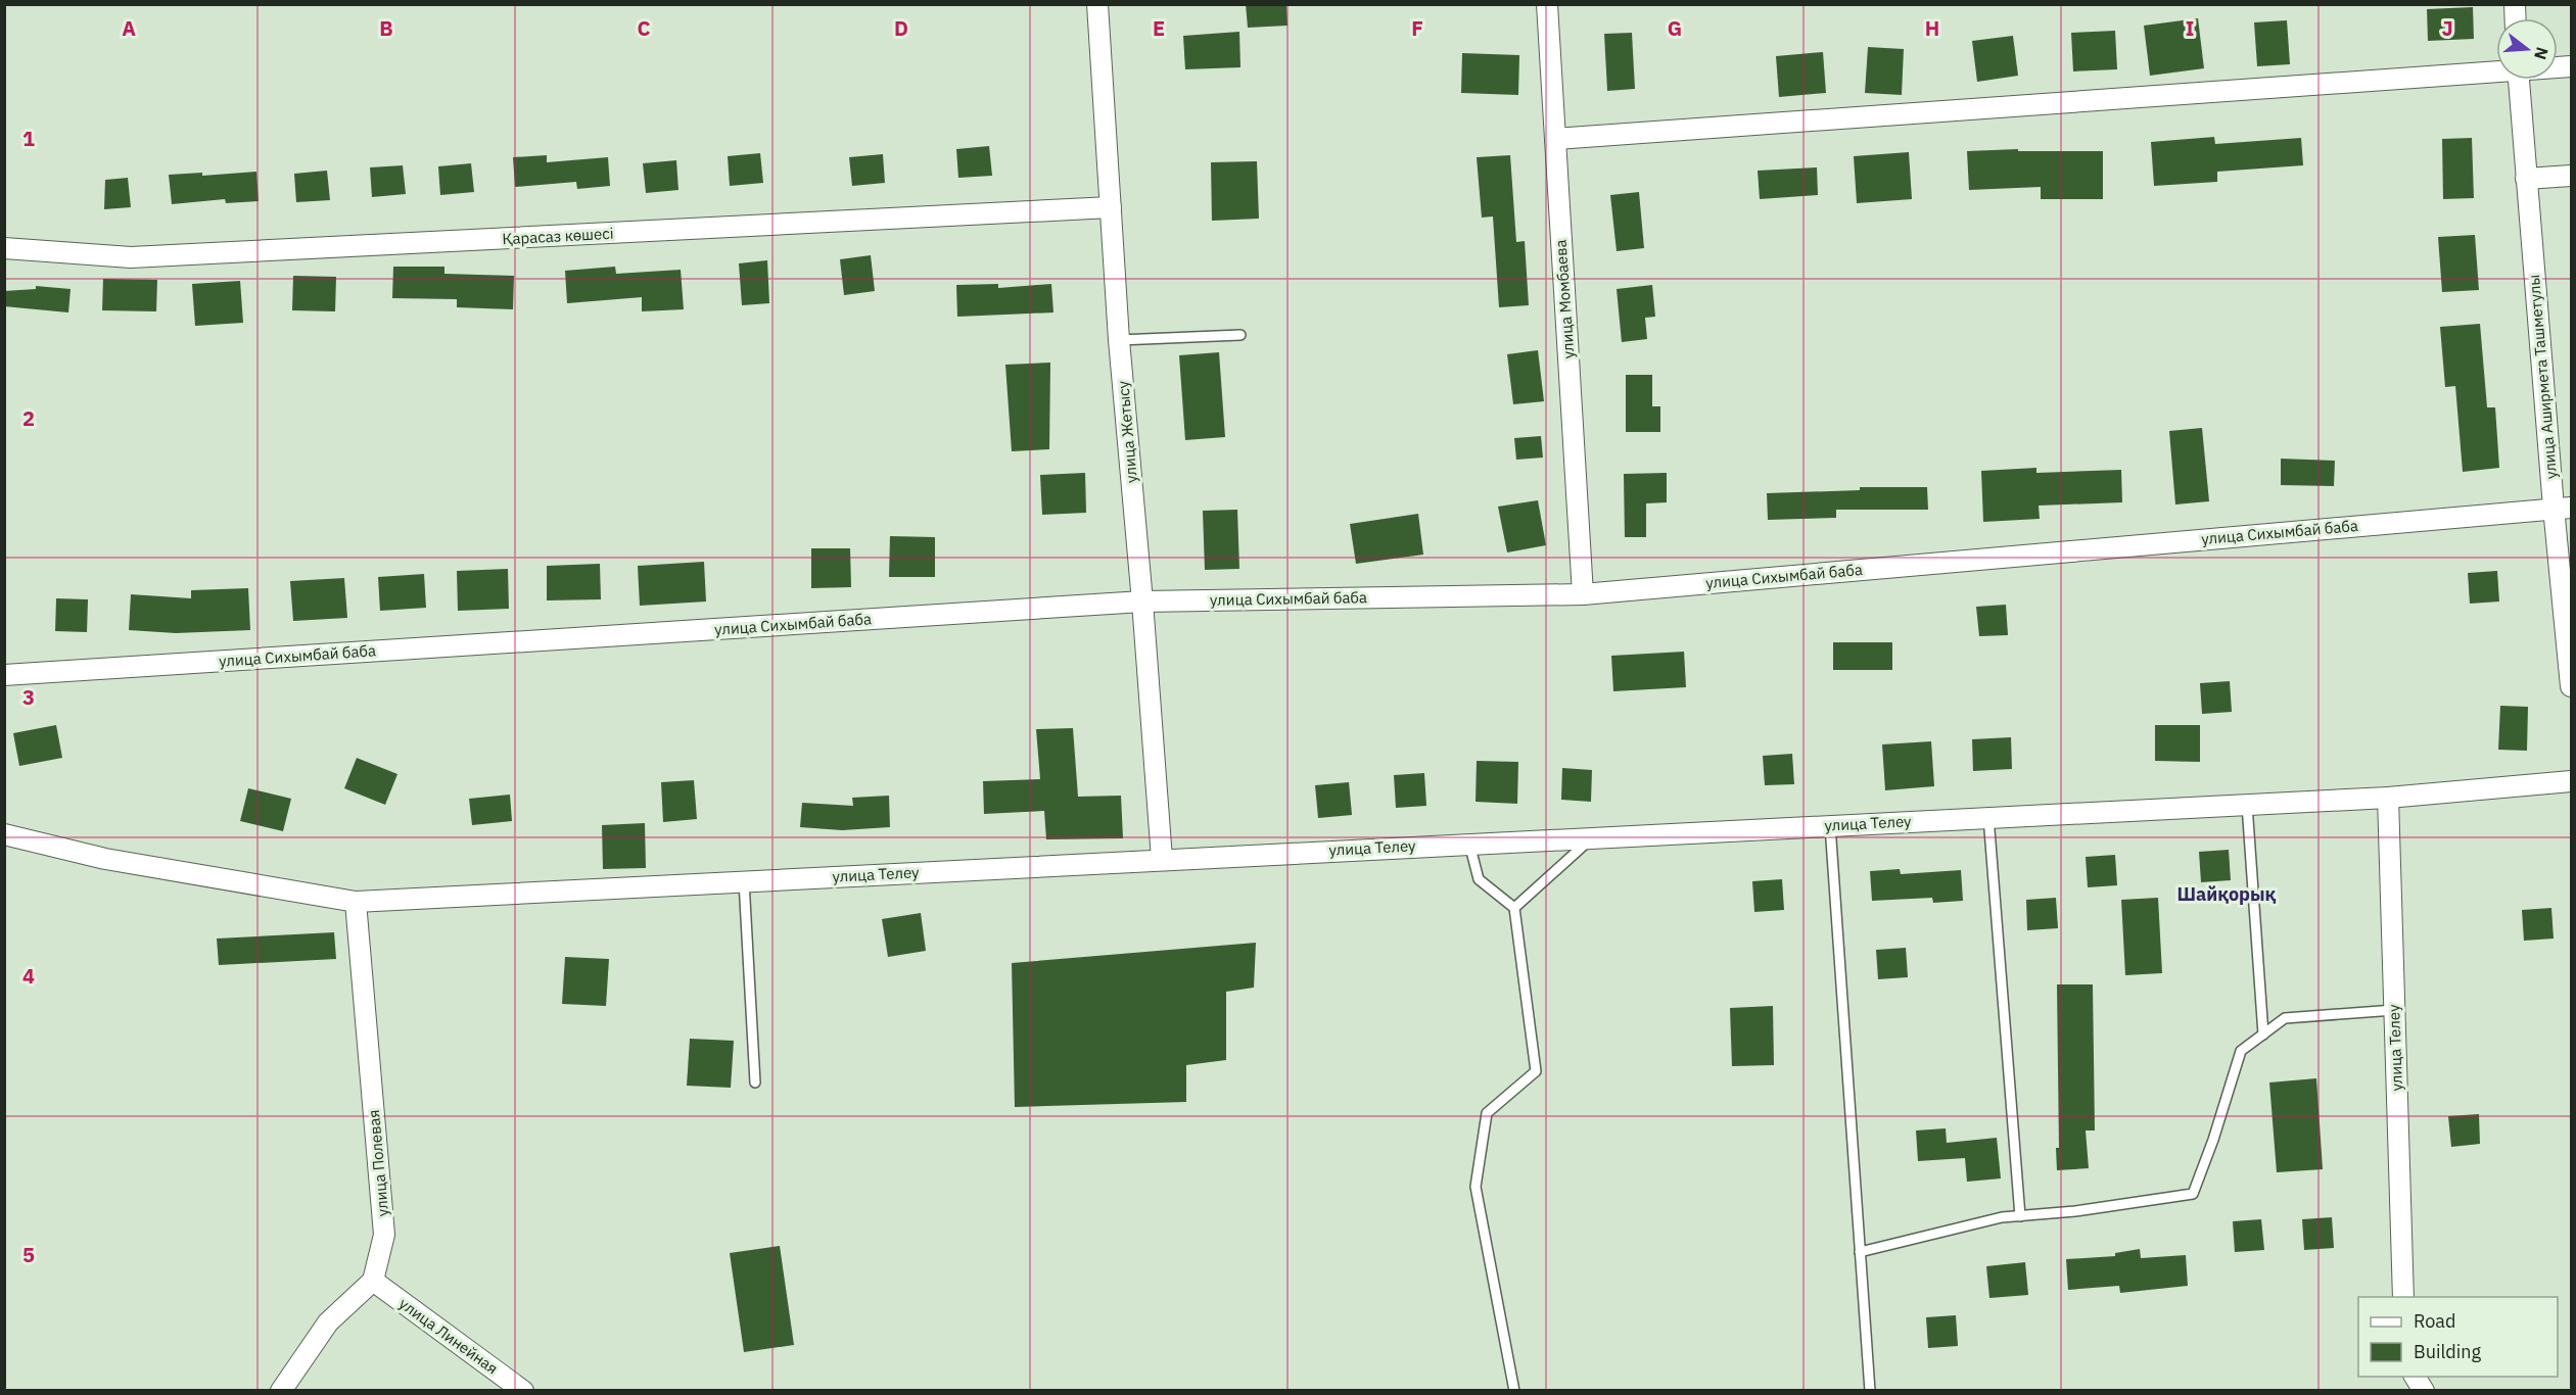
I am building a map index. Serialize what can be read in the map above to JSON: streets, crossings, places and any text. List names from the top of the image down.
{
  "streets": {
    "street": [
      "Қарасаз көшесі",
      "улица Момбаева",
      "улица Аширмета Ташметулы",
      "улица Жетысу",
      "улица Сихымбай баба",
      "улица Телеу",
      "улица Полевая",
      "улица Линейная"
    ]
  },
  "crossings": [
    ["Қарасаз көшесі", "улица Жетысу"],
    ["улица Момбаева", "улица Сихымбай баба"],
    ["улица Аширмета Ташметулы", "улица Сихымбай баба"],
    ["улица Жетысу", "улица Сихымбай баба"],
    ["улица Жетысу", "улица Телеу"],
    ["улица Телеу", "улица Полевая"],
    ["улица Полевая", "улица Линейная"]
  ],
  "districts": ["Шайқорық"],
  "legend": ["Road", "Building"],
  "north": "right",
  "grid": {
    "columns": [
      "A",
      "B",
      "C",
      "D",
      "E",
      "F",
      "G",
      "H",
      "I",
      "J"
    ],
    "rows": [
      "1",
      "2",
      "3",
      "4",
      "5"
    ]
  }
}
